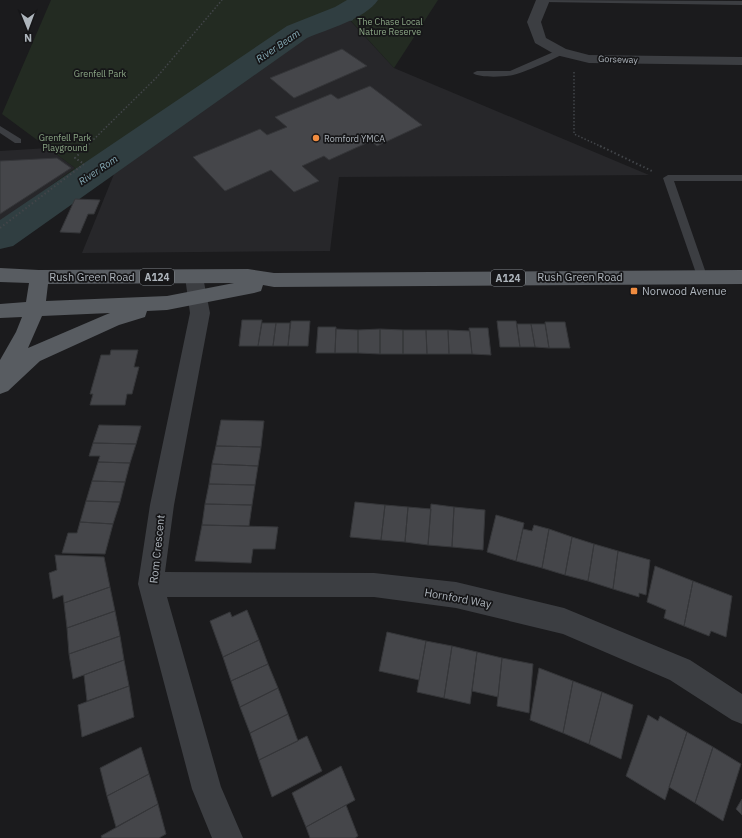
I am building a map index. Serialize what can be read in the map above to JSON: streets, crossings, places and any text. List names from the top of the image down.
{
  "streets": {
    "main road": ["Rush Green Road", "A124"],
    "street": ["Gorseway", "Rom Crescent", "Hornford Way"]
  },
  "crossings": [
    ["Rush Green Road", "Rom Crescent"],
    ["Rom Crescent", "Hornford Way"]
  ],
  "water": ["River Beam", "River Rom"],
  "parks": ["The Chase Local Nature Reserve", "Grenfell Park", "Grenfell Park Playground"],
  "places": {
    "other": ["Romford YMCA"],
    "transit": ["Norwood Avenue"]
  },
  "north": "bottom"
}
